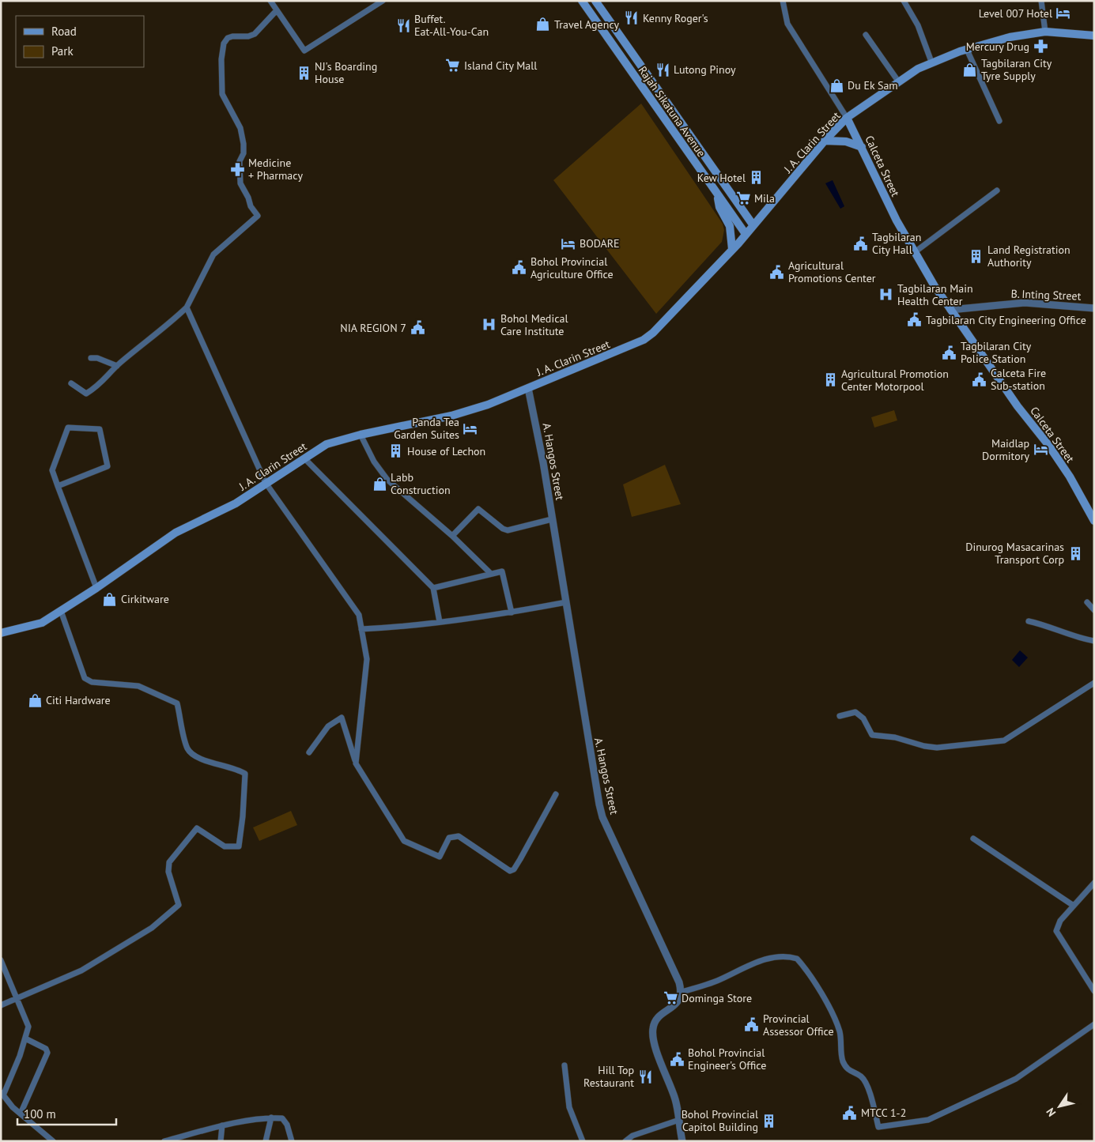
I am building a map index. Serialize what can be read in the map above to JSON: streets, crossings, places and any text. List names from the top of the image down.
{
  "streets": {
    "main road": ["Rajah Sikatuna Avenue", "J. A. Clarin Street", "Calceta Street"],
    "street": ["B. Inting Street", "A. Hangos Street"]
  },
  "crossings": [
    ["Rajah Sikatuna Avenue", "J. A. Clarin Street"],
    ["J. A. Clarin Street", "Calceta Street"],
    ["J. A. Clarin Street", "A. Hangos Street"],
    ["Calceta Street", "B. Inting Street"]
  ],
  "places": {
    "hotel": [
      "Level 007 Hotel",
      "BODARE",
      "Panda Tea Garden Suites",
      "Maidlap Dormitory"
    ],
    "restaurant": [
      "Kenny Roger's",
      "Buffet. Eat-All-You-Can",
      "Lutong Pinoy",
      "Hill Top Restaurant"
    ],
    "shop": [
      "Travel Agency",
      "Tagbilaran City Tyre Supply",
      "Du Ek Sam",
      "Labb Construction",
      "Cirkitware",
      "Citi Hardware"
    ],
    "pharmacy": ["Mercury Drug", "Medicine + Pharmacy"],
    "supermarket": ["Island City Mall", "Mila", "Dominga Store"],
    "building": [
      "NJ's Boarding House",
      "Kew Hotel",
      "Land Registration Authority",
      "Agricultural Promotion Center Motorpool",
      "House of Lechon",
      "Dinurog Masacarinas Transport Corp",
      "Bohol Provincial Capitol Building"
    ],
    "public building": [
      "Tagbilaran City Hall",
      "Bohol Provincial Agriculture Office",
      "Agricultural Promotions Center",
      "Tagbilaran City Engineering Office",
      "NIA REGION 7",
      "Tagbilaran City Police Station",
      "Calceta Fire Sub-station",
      "Provincial Assessor Office",
      "Bohol Provincial Engineer's Office",
      "MTCC 1-2"
    ],
    "hospital": ["Tagbilaran Main Health Center", "Bohol Medical Care Institute"]
  },
  "legend": ["Road", "Park"],
  "scale_bar": "100 m",
  "north": "bottom left"
}
